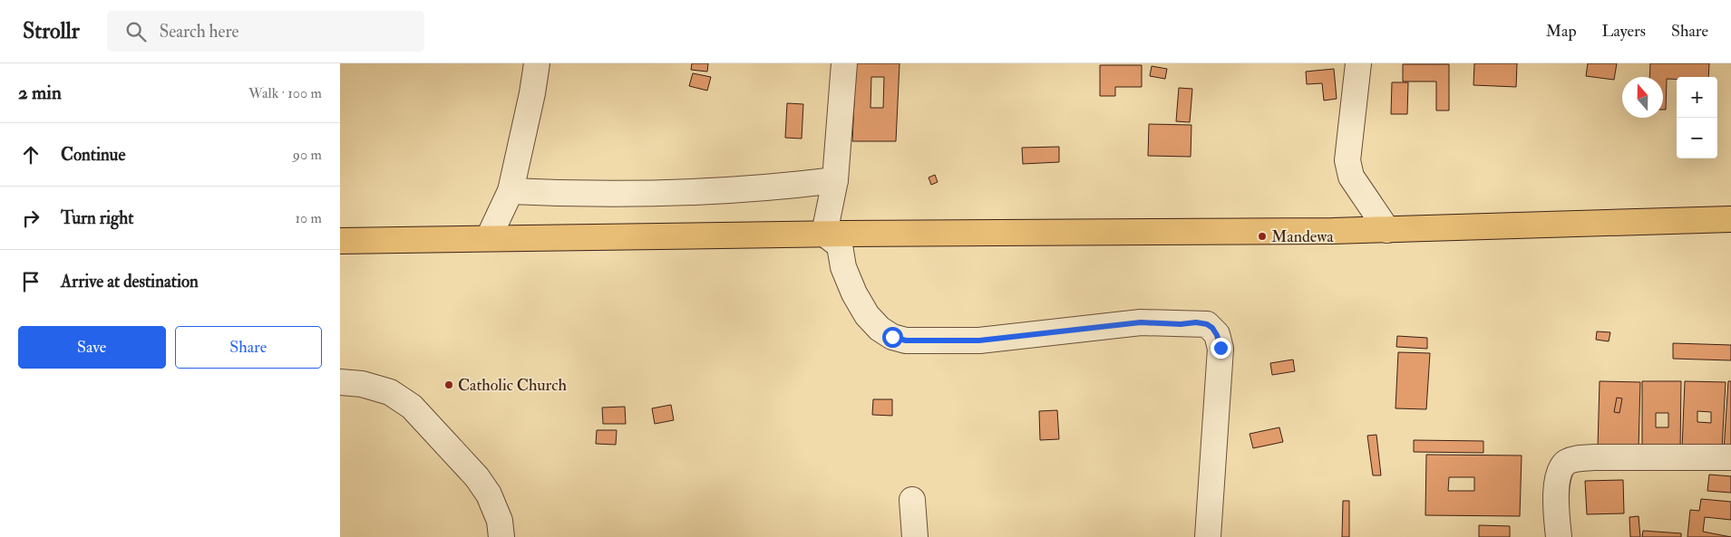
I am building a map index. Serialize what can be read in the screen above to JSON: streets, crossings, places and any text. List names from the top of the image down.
{
  "places": ["Mandewa", "Catholic Church"],
  "north": "top",
  "page": {
    "header": "Strollr",
    "search": "Search here",
    "nav": ["Map", "Layers", "Share"],
    "heading": ["2 min", "Walk · 100 m"],
    "map_buttons": ["+", "−"],
    "list": [
      ["Continue", "90 m"],
      ["Turn right", "10 m"],
      "Arrive at destination"
    ],
    "buttons": ["Save", "Share"]
  }
}
